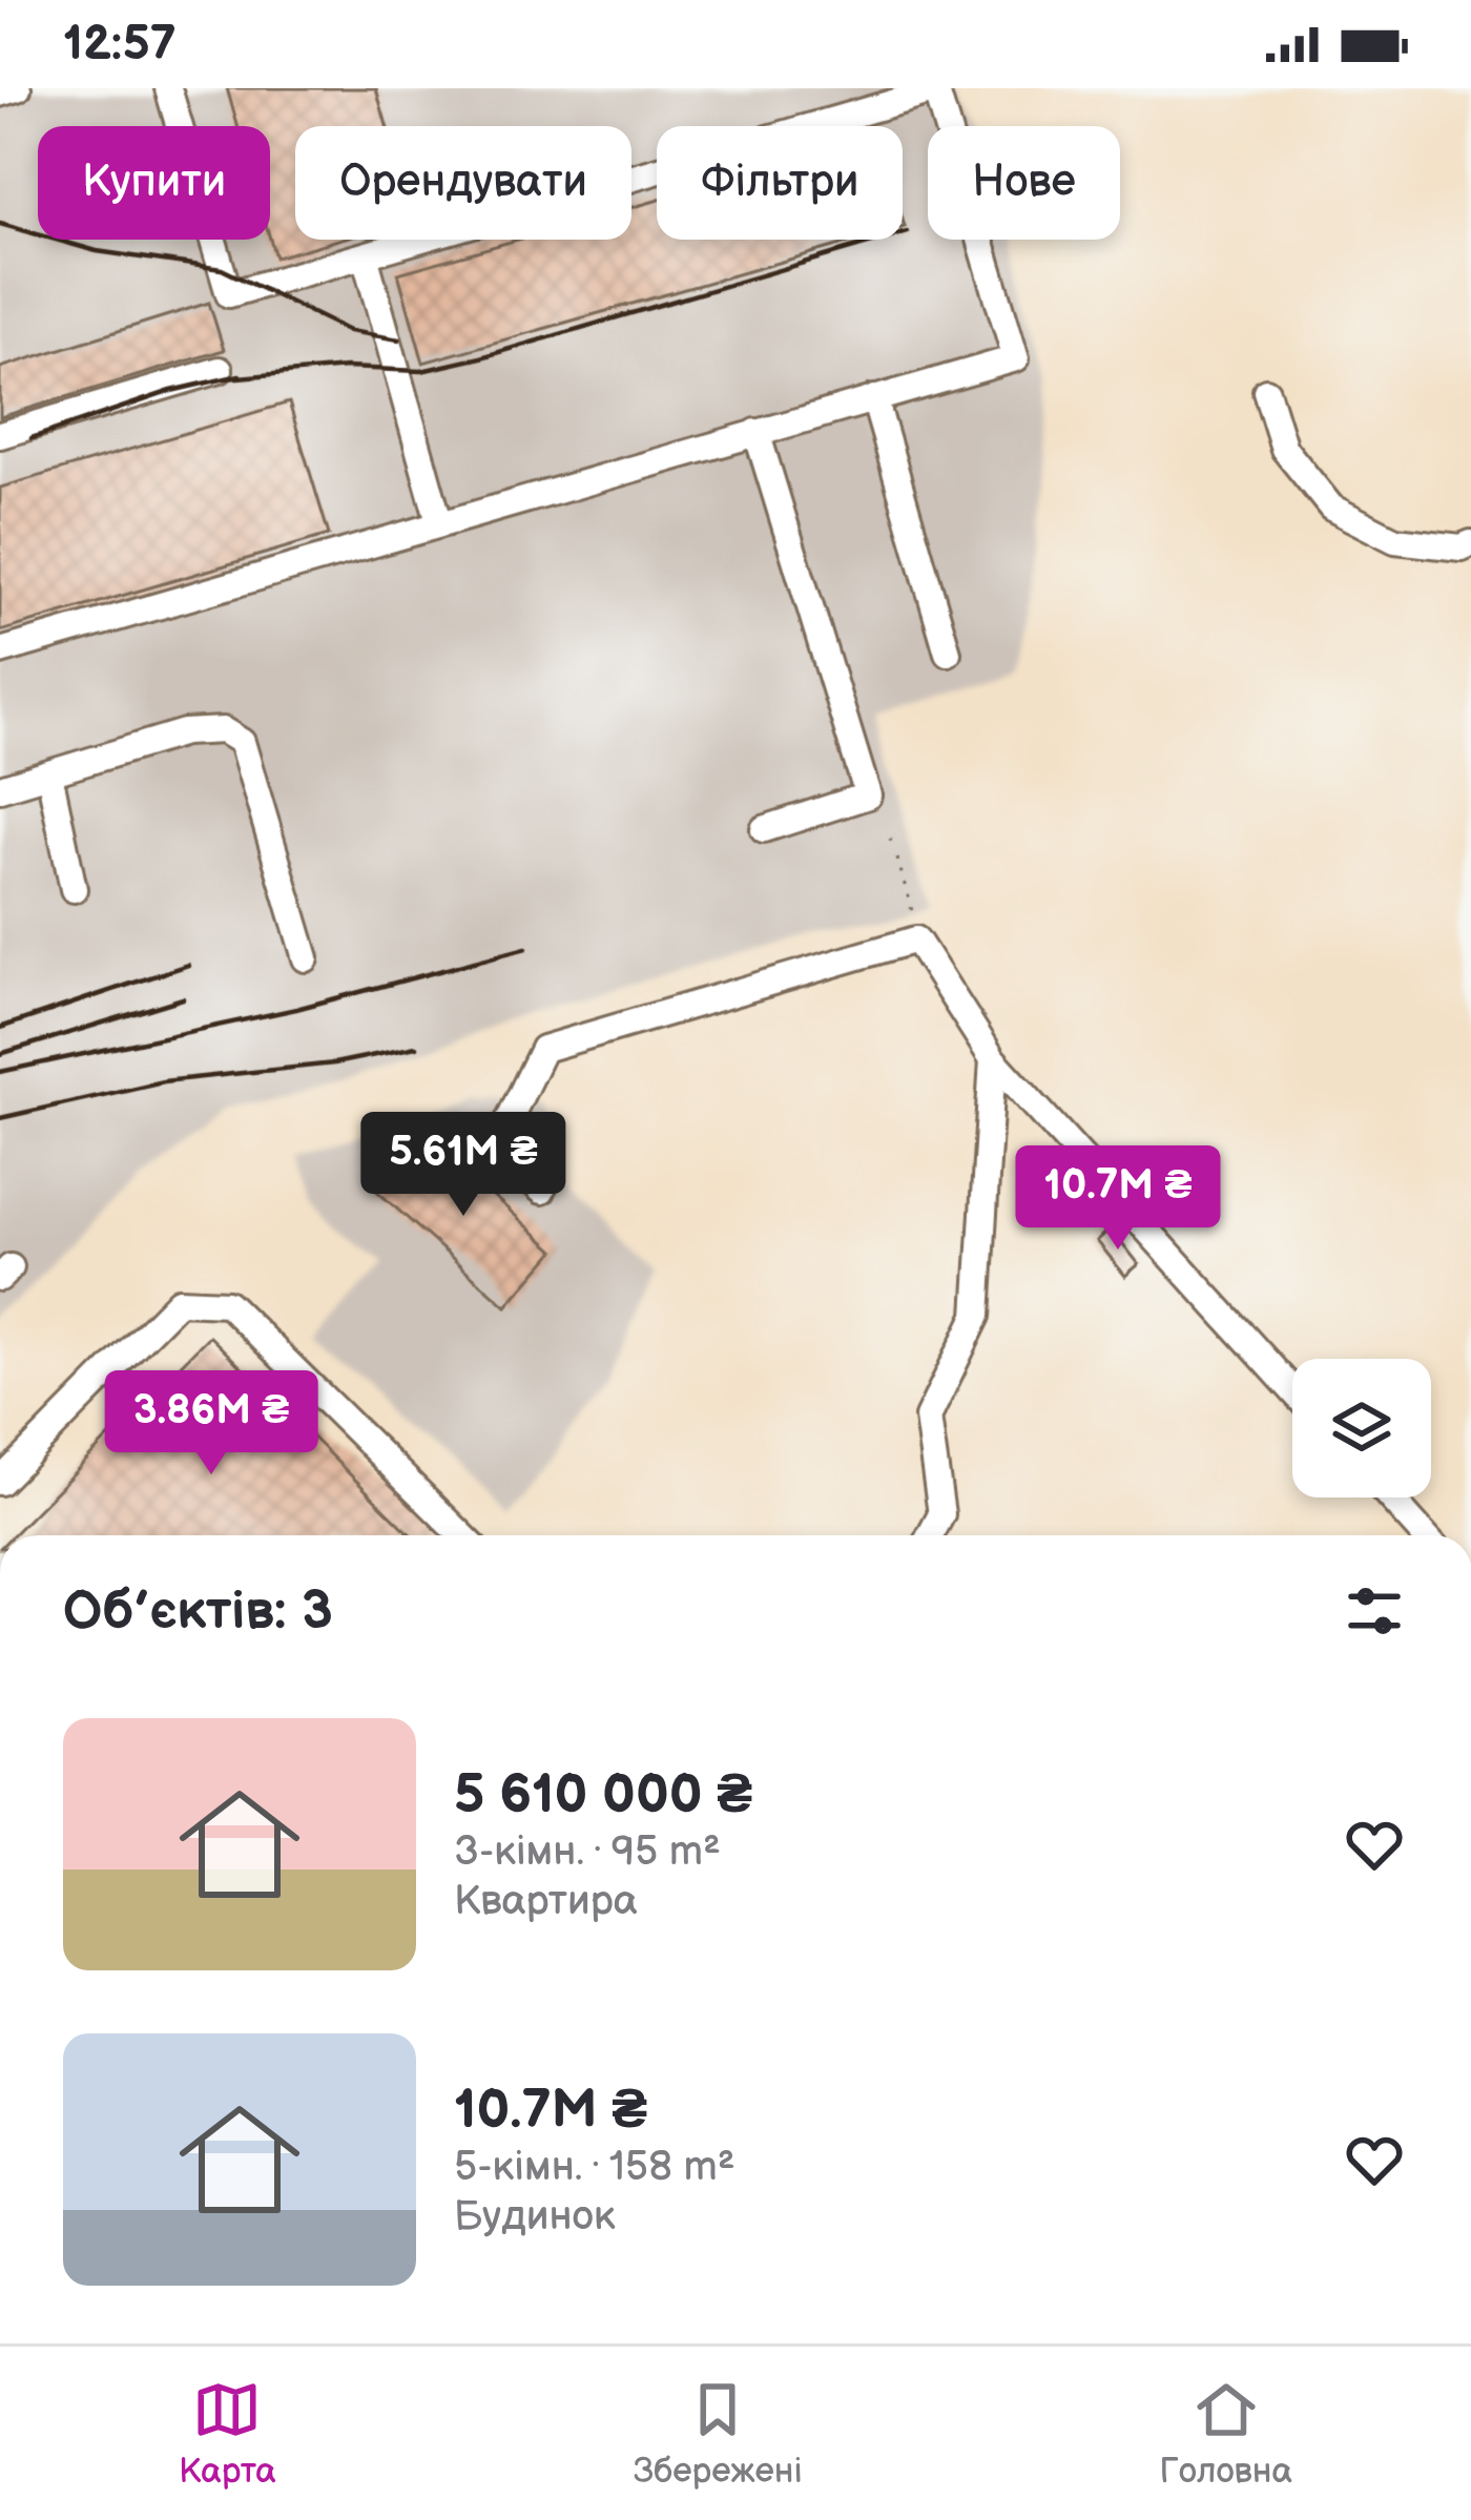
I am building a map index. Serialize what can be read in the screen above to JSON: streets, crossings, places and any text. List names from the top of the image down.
{
  "page": {
    "status": "12:57",
    "chip": [
      "Купити",
      "Орендувати",
      "Фільтри",
      "Нове"
    ],
    "price": ["5.61M ₴", "10.7M ₴", "3.86M ₴"],
    "heading": "Об’єктів: 3",
    "list": [
      {
        "name": "5 610 000 ₴",
        "note": "3-кімн. · 95 m² · Квартира"
      },
      {
        "name": "10.7M ₴",
        "note": "5-кімн. · 158 m² · Будинок"
      }
    ],
    "tabs": ["Карта", "Збережені", "Головна"]
  }
}
